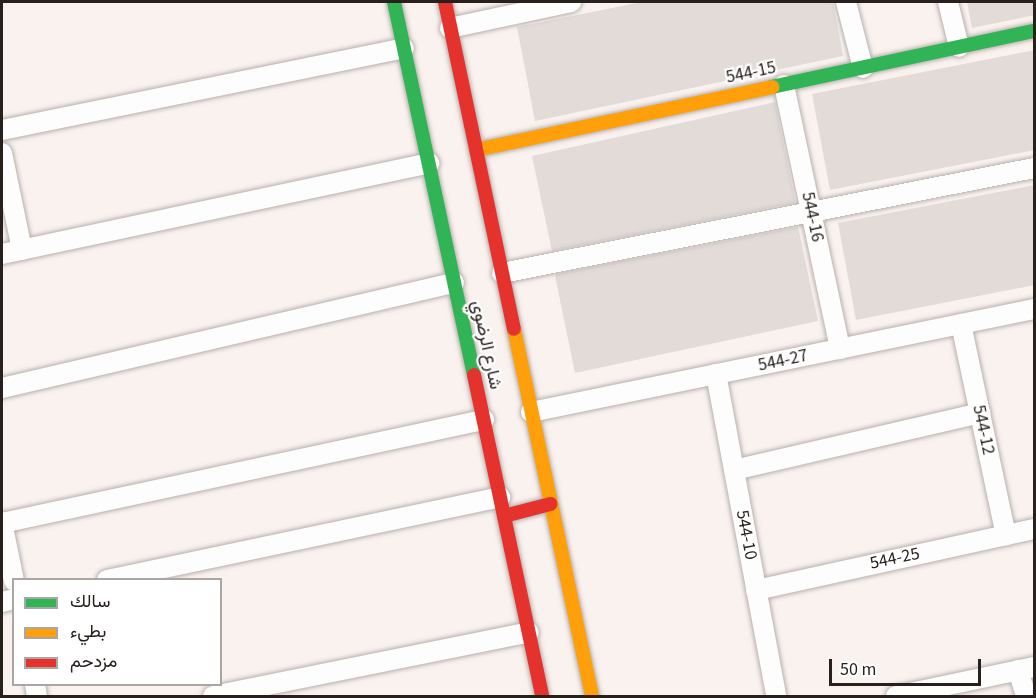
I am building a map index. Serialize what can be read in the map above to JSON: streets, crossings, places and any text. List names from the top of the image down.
{
  "streets": {
    "street": [
      "544-15",
      "544-16",
      "شارع الرضوي",
      "544-27",
      "544-12",
      "544-10",
      "544-25"
    ]
  },
  "crossings": [
    ["544-15", "544-16"],
    ["544-15", "شارع الرضوي"],
    ["544-16", "544-27"],
    ["شارع الرضوي", "544-27"],
    ["544-27", "544-12"],
    ["544-27", "544-10"],
    ["544-12", "544-25"],
    ["544-10", "544-25"]
  ],
  "legend": ["سالك", "بطيء", "مزدحم"],
  "scale_bar": "50 m"
}
